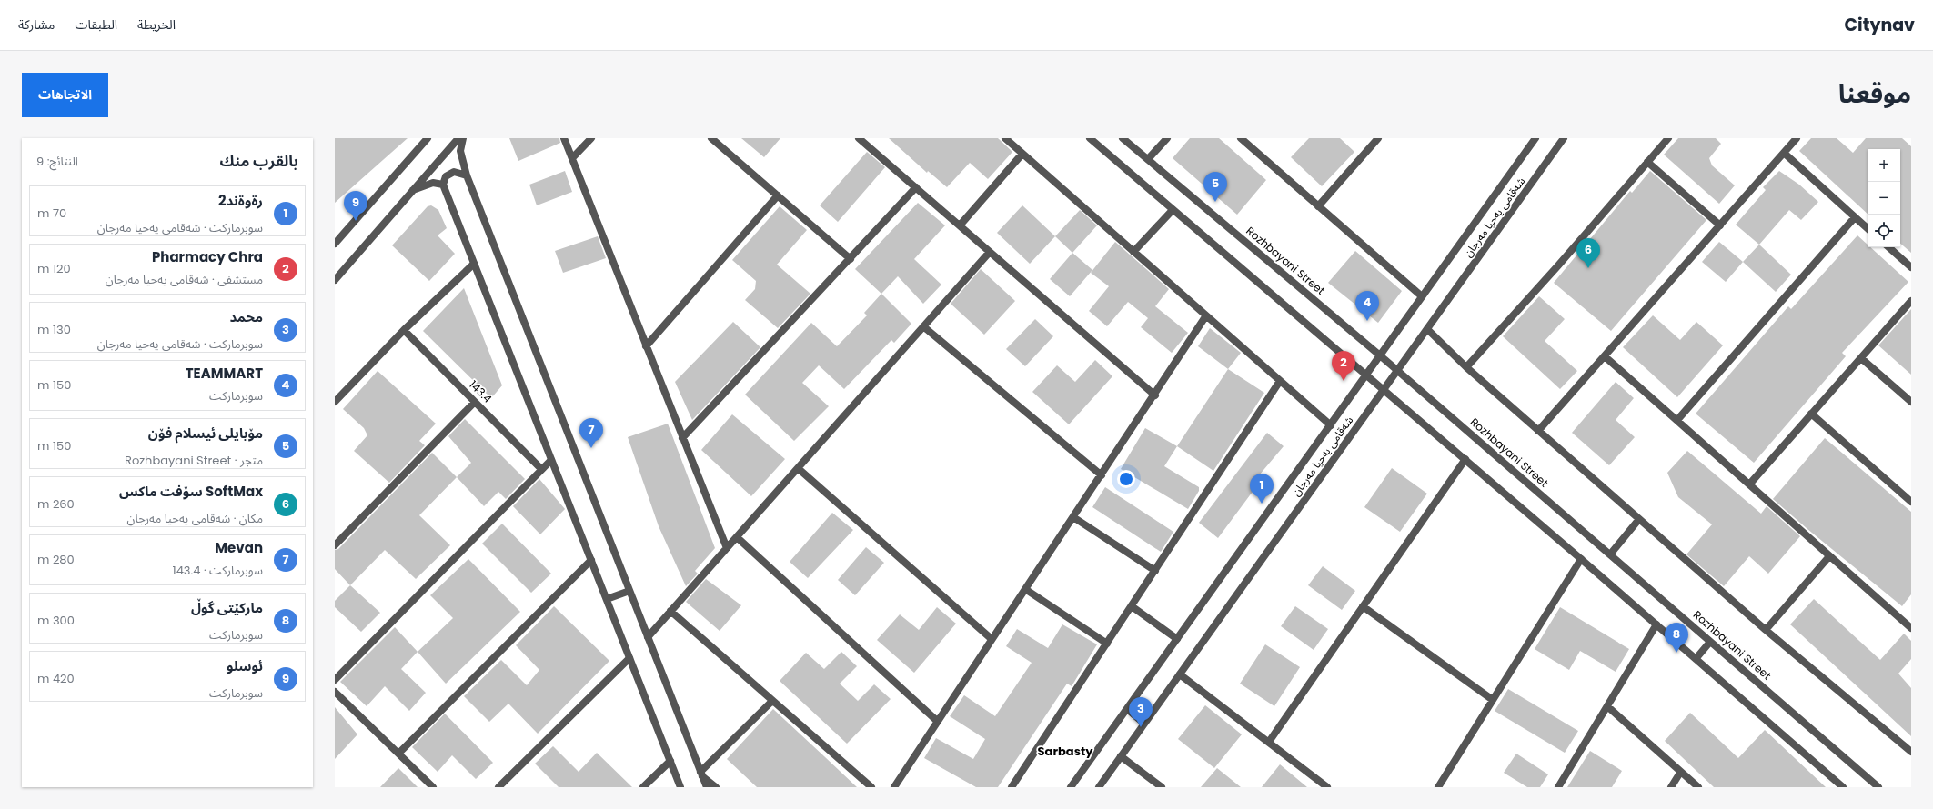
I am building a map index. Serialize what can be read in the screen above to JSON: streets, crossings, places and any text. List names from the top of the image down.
{
  "streets": {
    "street": ["شەقامی یەحیا مەرجان", "Rozhbayani Street", "143.4"]
  },
  "crossings": [
    ["شەقامی یەحیا مەرجان", "Rozhbayani Street"]
  ],
  "districts": ["Sarbasty"],
  "page": {
    "header": "Citynav",
    "nav": ["الخريطة", "الطبقات", "مشاركة"],
    "title": "موقعنا",
    "buttons": "الاتجاهات",
    "heading": ["بالقرب منك", "النتائج: 9"],
    "map_buttons": ["+", "−"],
    "pins": [
      "5",
      "9",
      "6",
      "4",
      "2",
      "7",
      "1",
      "8",
      "3"
    ],
    "list": [
      {
        "mark": "1",
        "name": "رةوةند2",
        "note": "سوبرماركت · شەقامی یەحیا مەرجان",
        "value": "70 m"
      },
      {
        "mark": "2",
        "name": "Pharmacy Chra",
        "note": "مستشفى · شەقامی یەحیا مەرجان",
        "value": "120 m"
      },
      {
        "mark": "3",
        "name": "محمد",
        "note": "سوبرماركت · شەقامی یەحیا مەرجان",
        "value": "130 m"
      },
      {
        "mark": "4",
        "name": "TEAMMART",
        "note": "سوبرماركت",
        "value": "150 m"
      },
      {
        "mark": "5",
        "name": "مۆبایلی ئیسلام فۆن",
        "note": "متجر · Rozhbayani Street",
        "value": "150 m"
      },
      {
        "mark": "6",
        "name": "SoftMax سۆفت ماکس",
        "note": "مكان · شەقامی یەحیا مەرجان",
        "value": "260 m"
      },
      {
        "mark": "7",
        "name": "Mevan",
        "note": "سوبرماركت · 143.4",
        "value": "280 m"
      },
      {
        "mark": "8",
        "name": "مارکێتی گوڵ",
        "note": "سوبرماركت",
        "value": "300 m"
      },
      {
        "mark": "9",
        "name": "ئوسلو",
        "note": "سوبرماركت",
        "value": "420 m"
      }
    ]
  }
}
